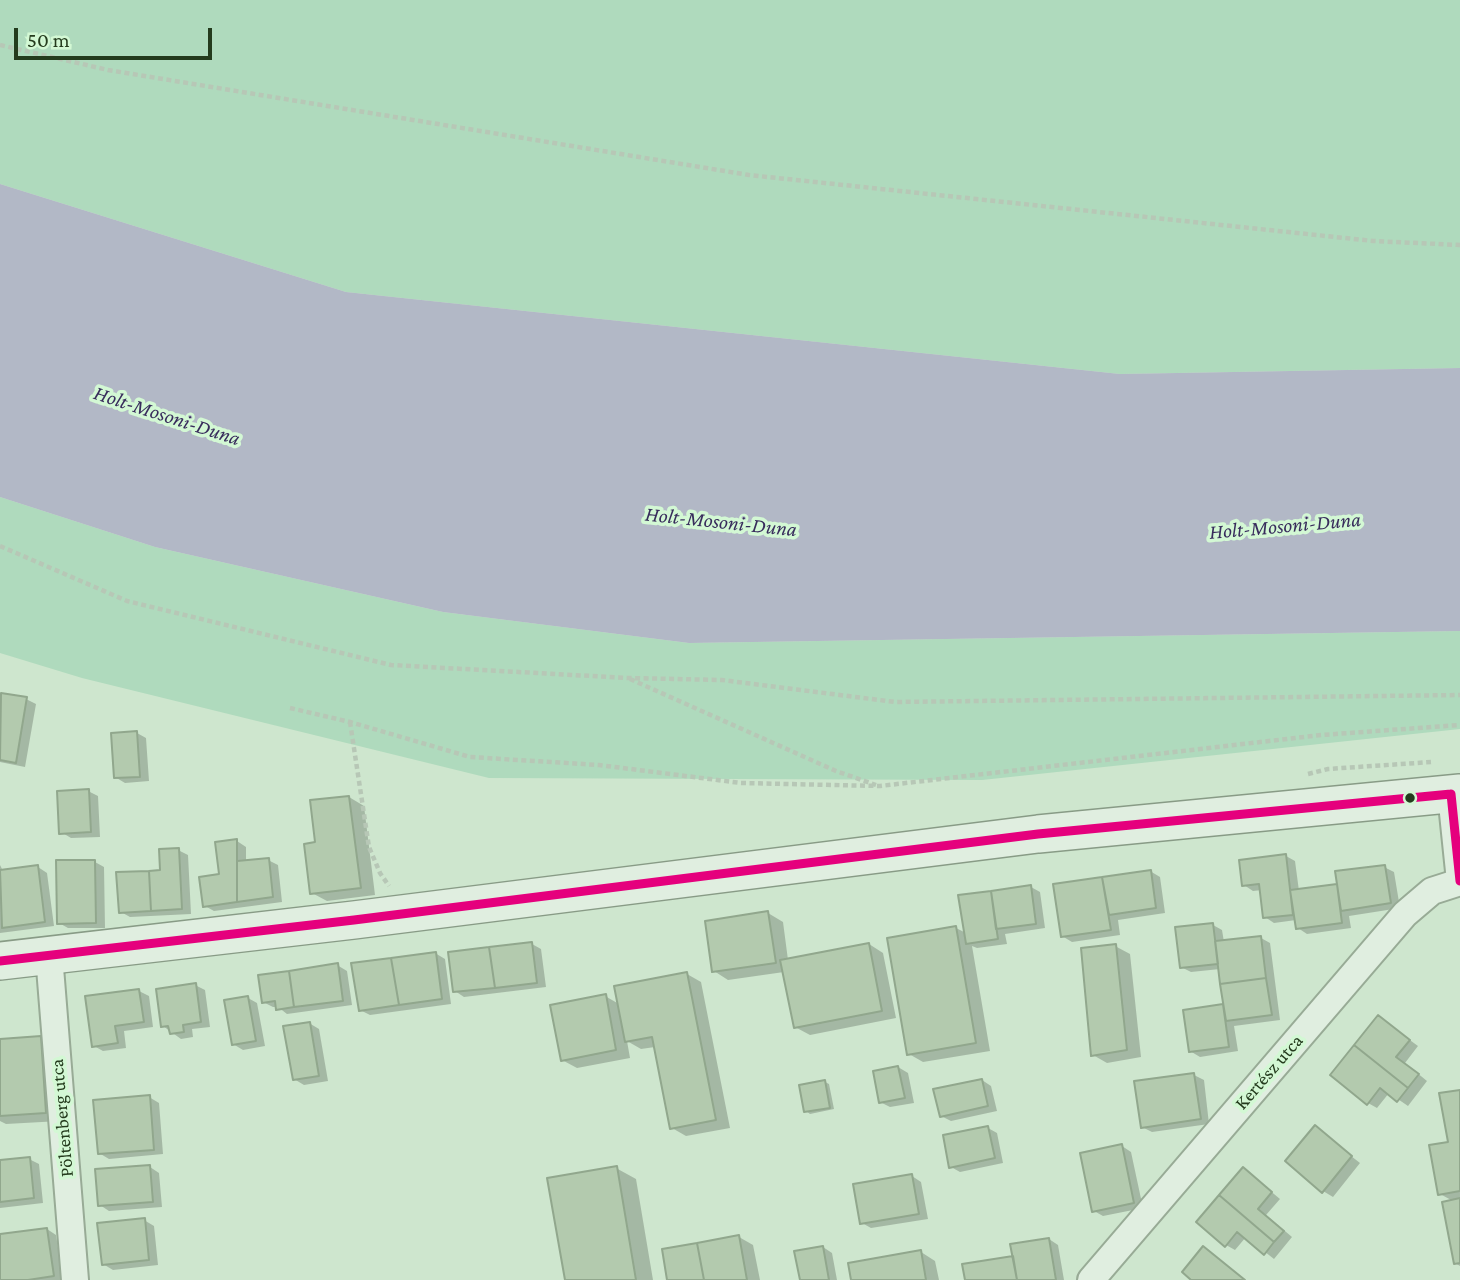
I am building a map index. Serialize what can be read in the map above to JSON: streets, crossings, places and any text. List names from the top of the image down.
{
  "streets": {
    "street": ["Kertész utca", "Pöltenberg utca"]
  },
  "water": ["Holt-Mosoni-Duna"],
  "scale_bar": "50 m"
}
